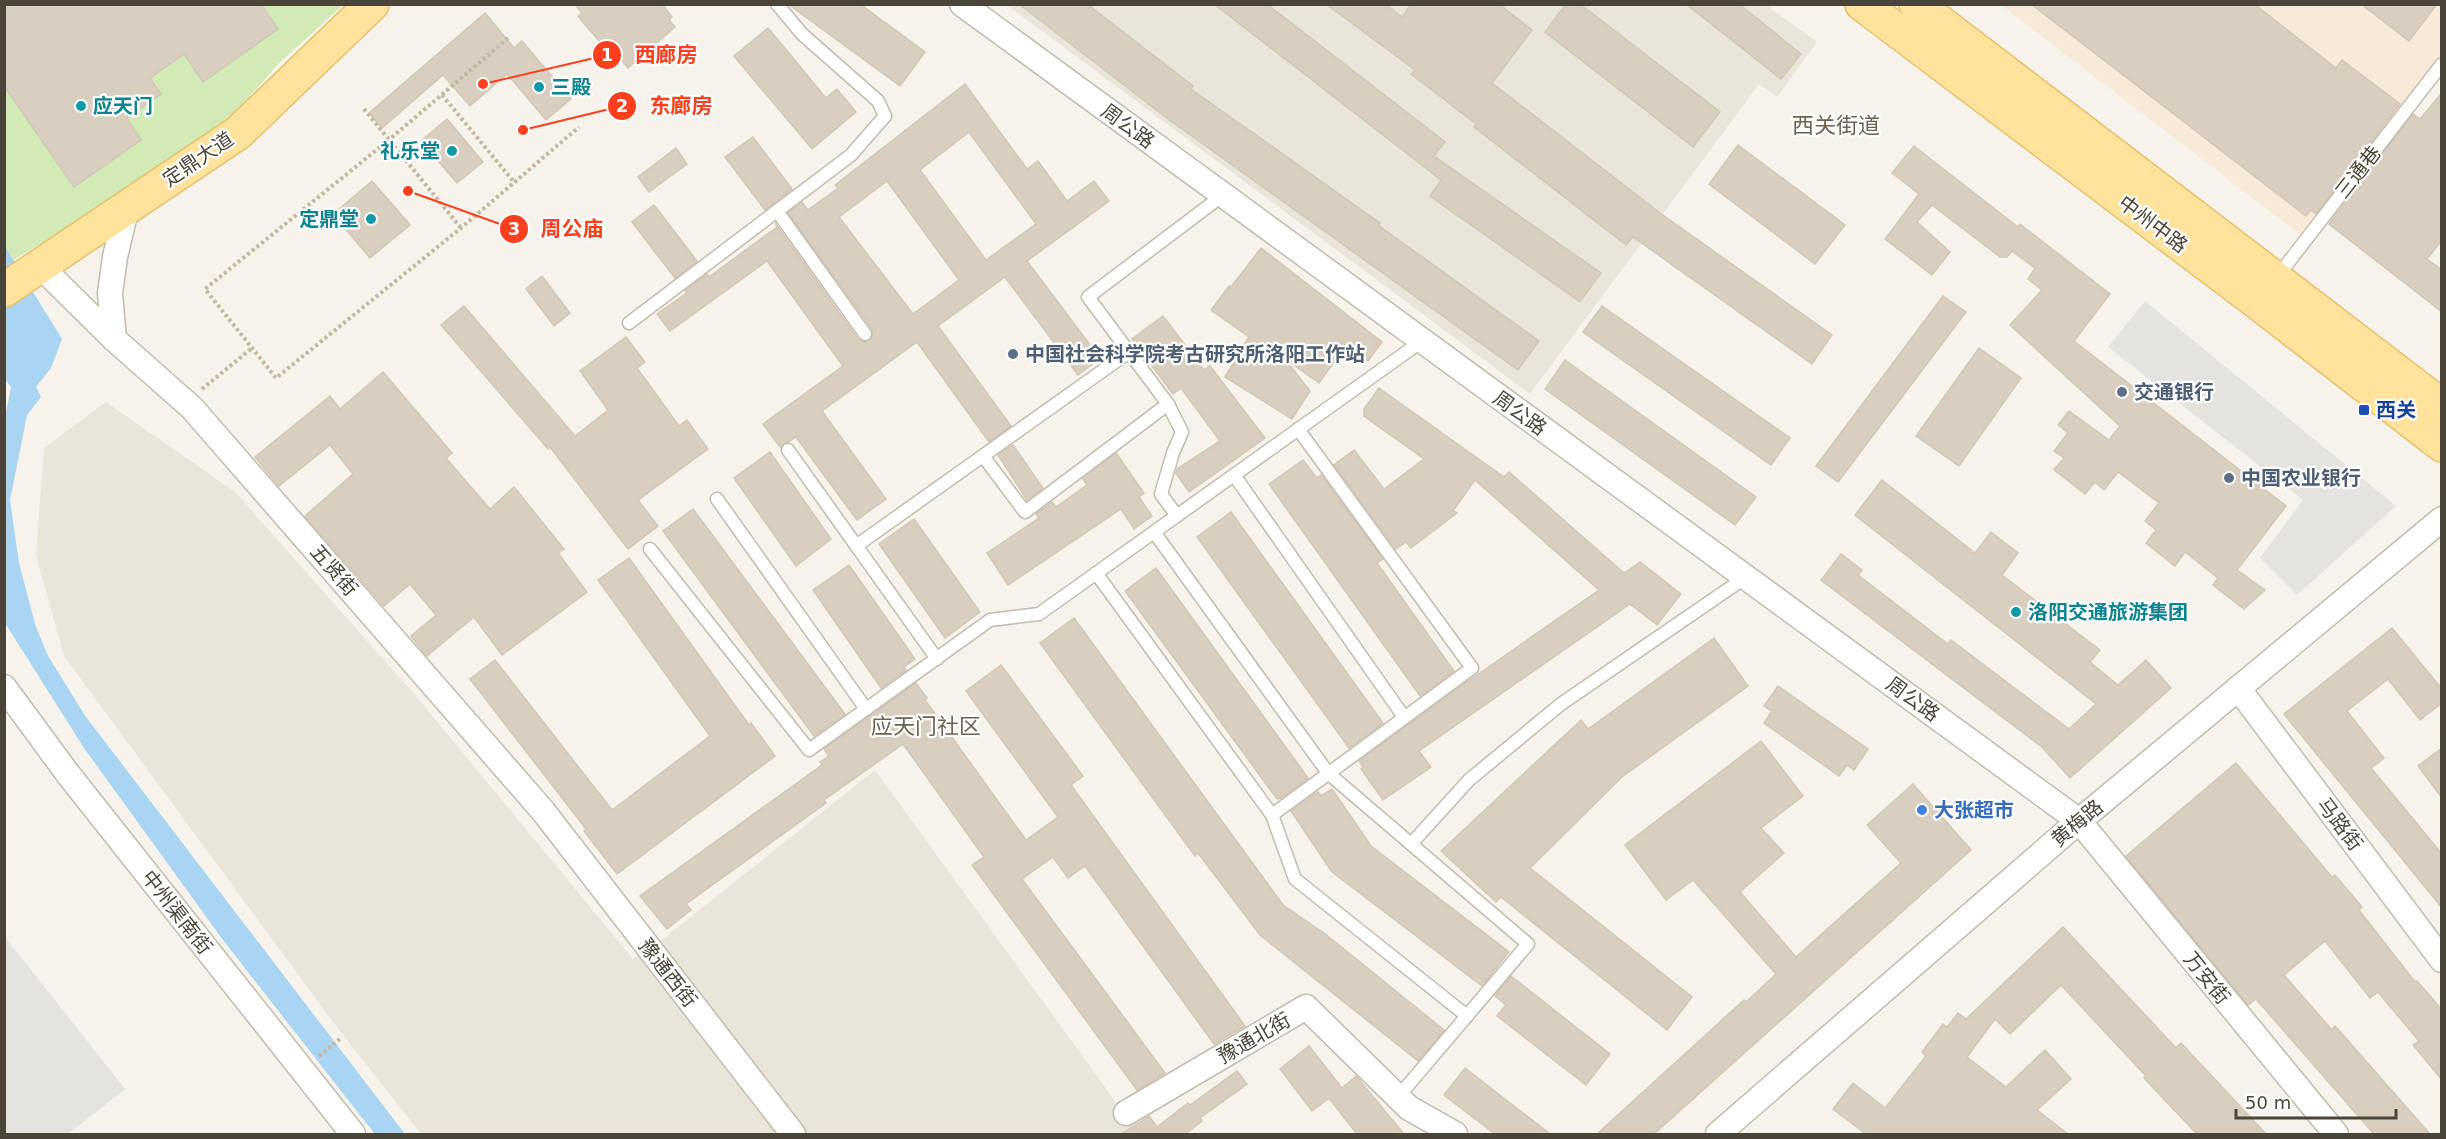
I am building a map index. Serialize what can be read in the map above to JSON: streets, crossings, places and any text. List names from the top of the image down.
{
  "streets": {
    "main road": ["定鼎大道", "中州中路"],
    "street": [
      "周公路",
      "五贤街",
      "黄梅路",
      "马路街",
      "中州渠南街",
      "豫通西街",
      "万安街",
      "豫通北街"
    ],
    "lane": ["三通巷"]
  },
  "crossings": [
    ["周公路", "黄梅路"],
    ["周公路", "万安街"],
    ["定鼎大道", "五贤街"],
    ["三通巷", "中州中路"],
    ["五贤街", "豫通西街"],
    ["黄梅路", "马路街"],
    ["黄梅路", "万安街"]
  ],
  "districts": ["西关街道", "应天门社区"],
  "places": {
    "other": [
      "西廊房",
      "三殿",
      "应天门",
      "东廊房",
      "礼乐堂",
      "周公庙",
      "定鼎堂",
      "中国社会科学院考古研究所洛阳工作站",
      "交通银行",
      "中国农业银行",
      "洛阳交通旅游集团",
      "大张超市"
    ],
    "transit": ["西关"]
  },
  "scale_bar": "50 m"
}
